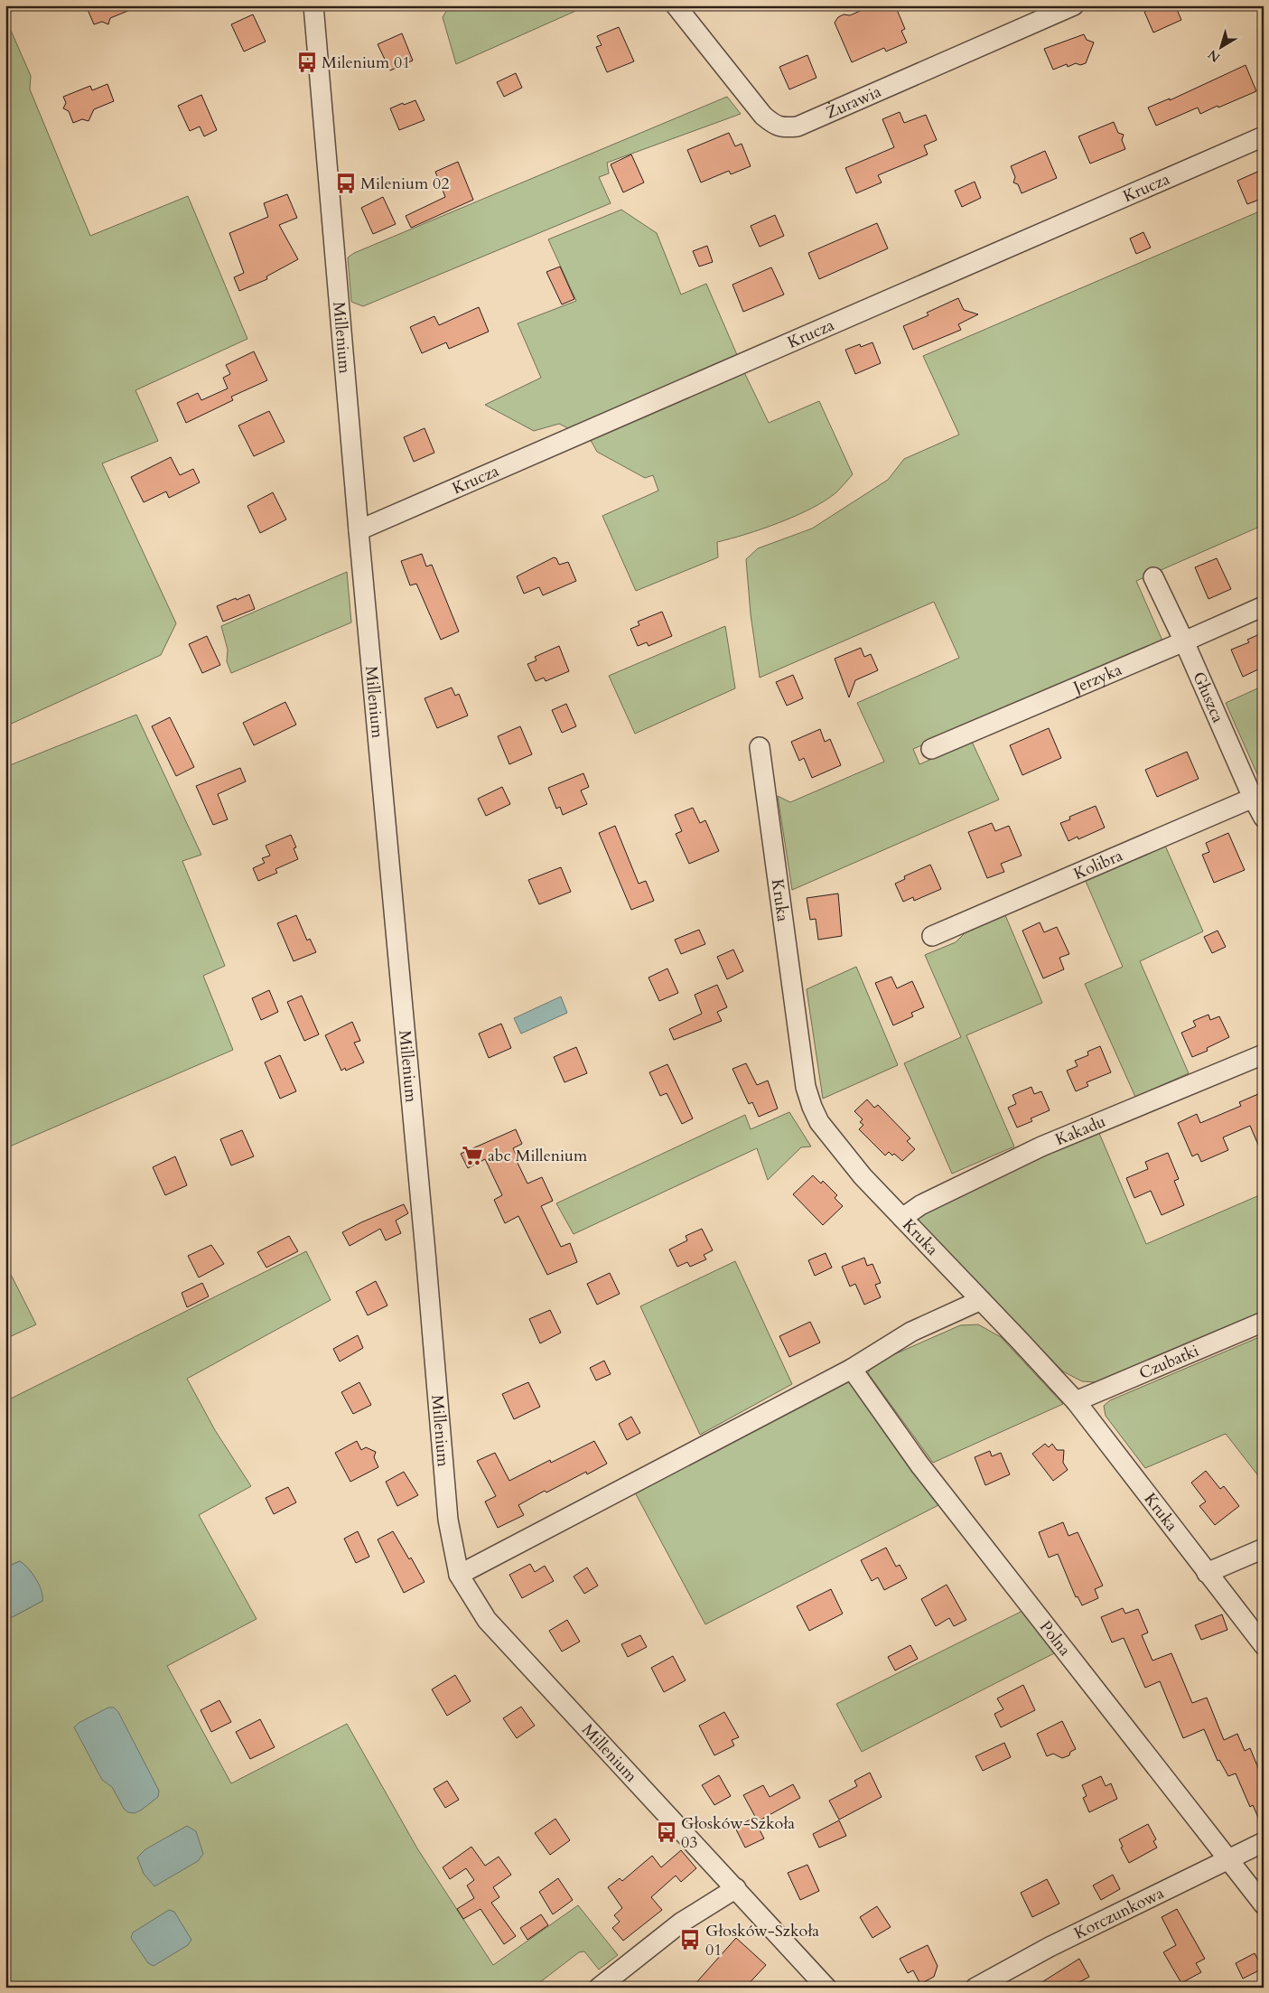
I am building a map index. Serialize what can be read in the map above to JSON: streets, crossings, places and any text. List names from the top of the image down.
{
  "streets": {
    "street": [
      "Żurawia",
      "Krucza",
      "Millenium",
      "Jerzyka",
      "Głuszca",
      "Kolibra",
      "Kruka",
      "Kakadu",
      "Czubatki",
      "Polna",
      "Korczunkowa"
    ]
  },
  "crossings": [
    ["Krucza", "Millenium"],
    ["Jerzyka", "Głuszca"],
    ["Głuszca", "Kolibra"],
    ["Kruka", "Kakadu"],
    ["Kruka", "Czubatki"],
    ["Polna", "Korczunkowa"]
  ],
  "places": {
    "bus stop": [
      "Milenium 01",
      "Milenium 02",
      "Głosków-Szkoła 03",
      "Głosków-Szkoła 01"
    ],
    "supermarket": ["abc Millenium"]
  },
  "north": "bottom left"
}
